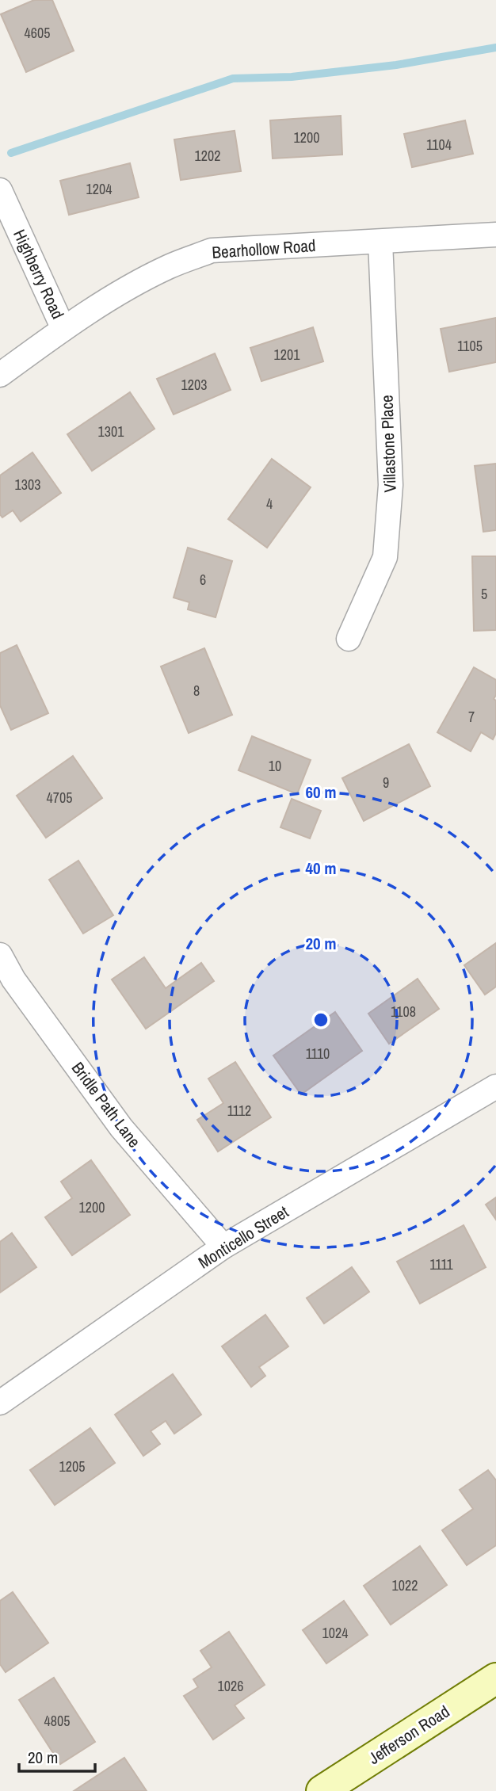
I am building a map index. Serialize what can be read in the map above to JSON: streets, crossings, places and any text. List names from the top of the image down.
{
  "streets": {
    "street": [
      "Bearhollow Road",
      "Highberry Road",
      "Villastone Place",
      "Bridle Path Lane",
      "Monticello Street",
      "Jefferson Road"
    ]
  },
  "crossings": [
    ["Bearhollow Road", "Highberry Road"],
    ["Bearhollow Road", "Villastone Place"],
    ["Bridle Path Lane", "Monticello Street"]
  ],
  "house_numbers": [
    "4605",
    "1200",
    "1104",
    "1202",
    "1204",
    "1105",
    "1201",
    "1203",
    "1301",
    "1303",
    "4",
    "6",
    "5",
    "8",
    "7",
    "10",
    "9",
    "4705",
    "1108",
    "1110",
    "1112",
    "1200",
    "1111",
    "1205",
    "1022",
    "1024",
    "1026",
    "4805"
  ],
  "scale_bar": "20 m",
  "rings": ["60 m", "40 m", "20 m"]
}
